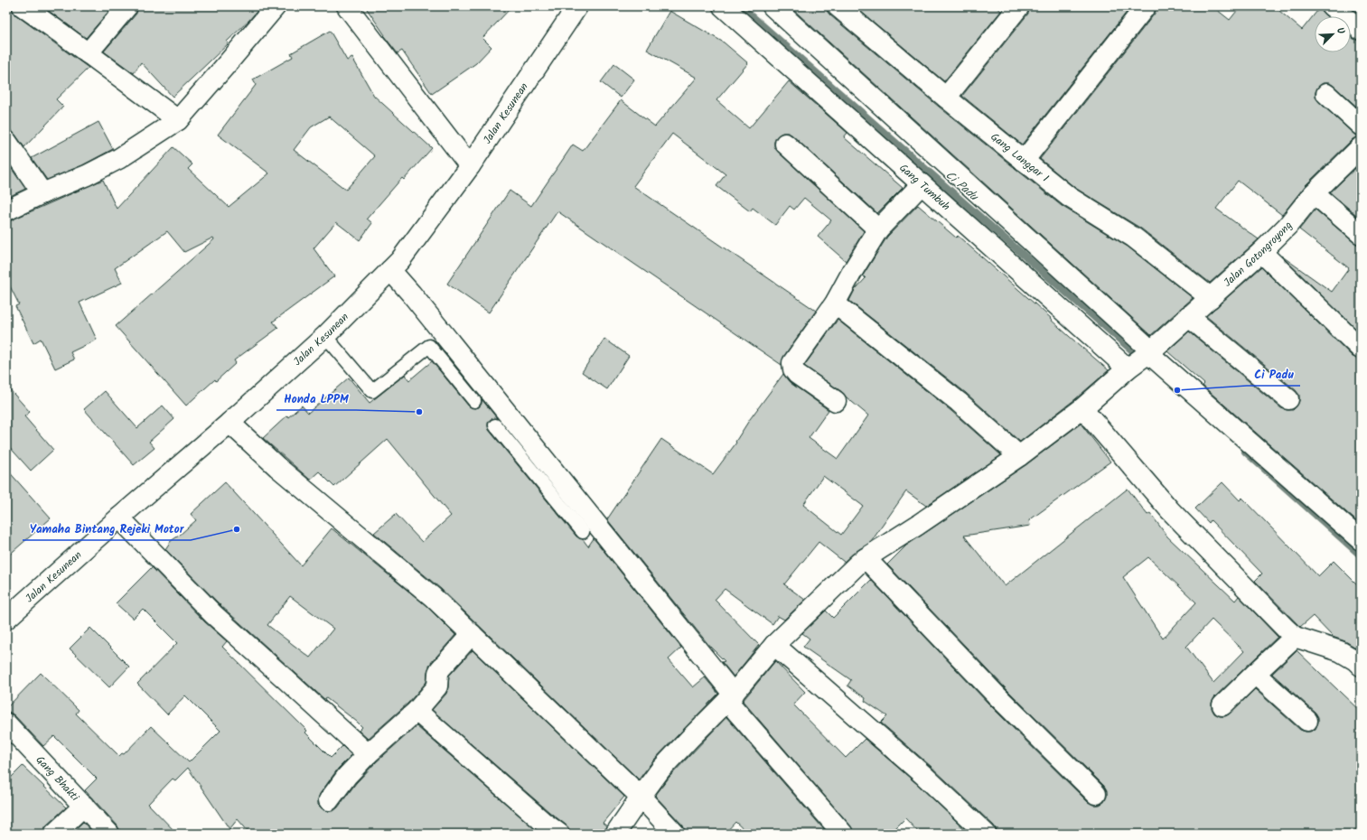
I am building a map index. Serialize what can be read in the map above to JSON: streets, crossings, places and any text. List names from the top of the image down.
{
  "streets": {
    "main road": [
      "Jalan Kesunean",
      "Gang Langgar 1",
      "Gang Tumbuh",
      "Jalan Gotongroyong",
      "Gang Bhakti"
    ]
  },
  "crossings": [
    ["Gang Langgar 1", "Jalan Gotongroyong"],
    ["Gang Tumbuh", "Jalan Gotongroyong"]
  ],
  "water": ["Ci Padu"],
  "places": ["Ci Padu", "Honda LPPM", "Yamaha Bintang Rejeki Motor"],
  "north": "top right"
}
